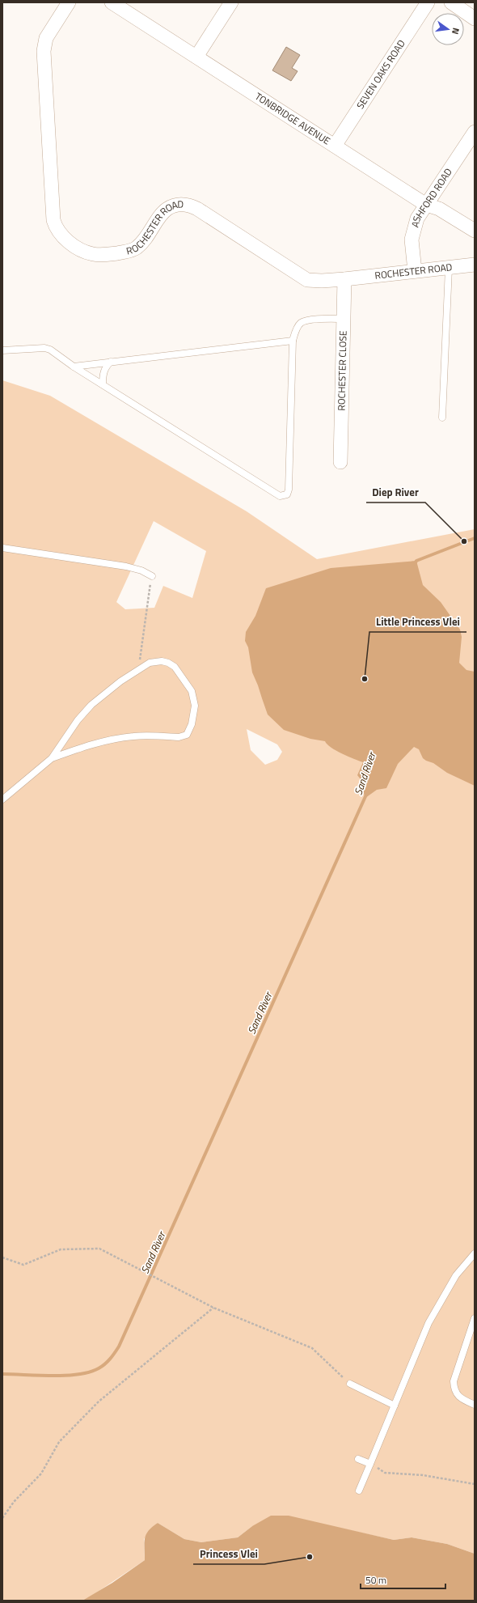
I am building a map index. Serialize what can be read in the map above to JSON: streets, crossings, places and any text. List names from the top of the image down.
{
  "streets": {
    "street": [
      "SEVEN OAKS ROAD",
      "TONBRIDGE AVENUE",
      "ASHFORD ROAD",
      "ROCHESTER ROAD",
      "ROCHESTER CLOSE"
    ]
  },
  "crossings": [
    ["SEVEN OAKS ROAD", "TONBRIDGE AVENUE"],
    ["TONBRIDGE AVENUE", "ASHFORD ROAD"],
    ["ASHFORD ROAD", "ROCHESTER ROAD"],
    ["ROCHESTER ROAD", "ROCHESTER CLOSE"]
  ],
  "water": ["Sand River"],
  "places": ["Diep River", "Little Princess Vlei", "Princess Vlei"],
  "scale_bar": "50 m",
  "north": "right"
}
